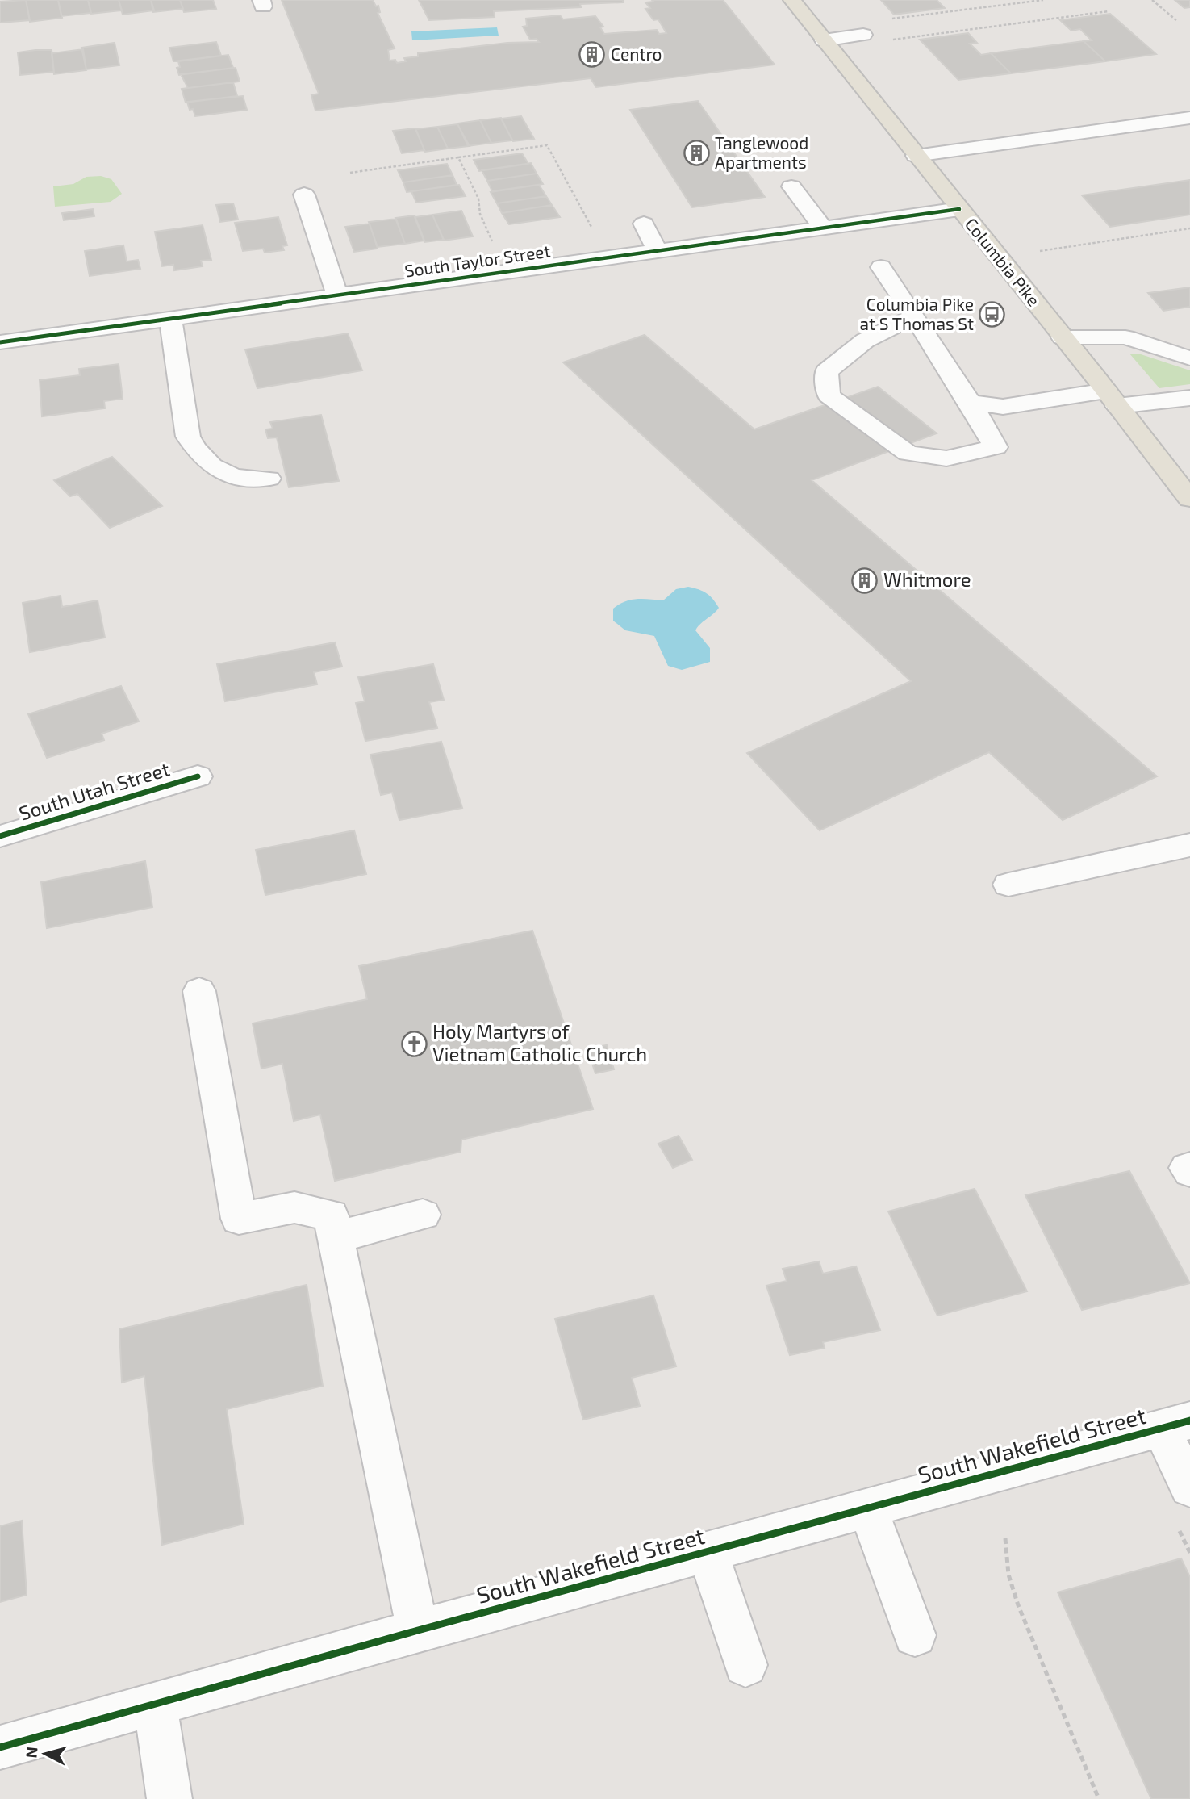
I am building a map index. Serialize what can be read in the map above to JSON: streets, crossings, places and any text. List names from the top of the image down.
{
  "streets": {
    "main road": ["Columbia Pike"],
    "street": ["South Taylor Street", "South Utah Street", "South Wakefield Street"]
  },
  "crossings": [
    ["South Taylor Street", "Columbia Pike"]
  ],
  "places": {
    "building": ["Centro", "Tanglewood Apartments", "Whitmore"],
    "bus stop": ["Columbia Pike at S Thomas St"],
    "church": ["Holy Martyrs of Vietnam Catholic Church"]
  },
  "north": "left"
}
